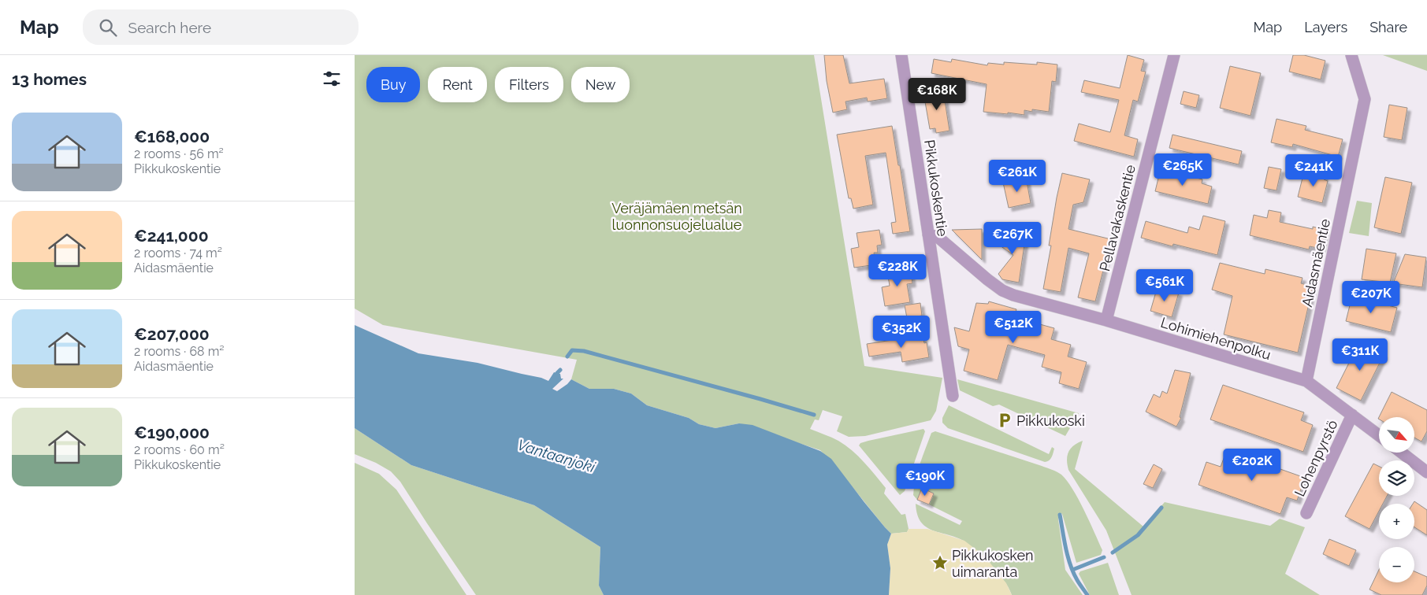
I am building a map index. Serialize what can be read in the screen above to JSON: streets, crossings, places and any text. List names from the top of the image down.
{
  "streets": {
    "street": [
      "Pikkukoskentie",
      "Pellavakaskentie",
      "Aidasmäentie",
      "Lohimiehenpolku",
      "Lohenpyrstö"
    ]
  },
  "crossings": [
    ["Pikkukoskentie", "Lohimiehenpolku"],
    ["Pellavakaskentie", "Lohimiehenpolku"],
    ["Aidasmäentie", "Lohimiehenpolku"]
  ],
  "water": ["Vantaanjoki"],
  "parks": ["Veräjämäen metsän luonnonsuojelualue"],
  "places": {
    "parking": ["Pikkukoski"],
    "place": ["Pikkukosken uimaranta"]
  },
  "north": "bottom right",
  "page": {
    "header": "Map",
    "search": "Search here",
    "nav": ["Map", "Layers", "Share"],
    "heading": "13 homes",
    "chip": [
      "Buy",
      "Rent",
      "Filters",
      "New"
    ],
    "price": [
      "€168K",
      "€265K",
      "€241K",
      "€261K",
      "€267K",
      "€228K",
      "€561K",
      "€207K",
      "€512K",
      "€352K",
      "€311K",
      "€202K",
      "€190K"
    ],
    "list": [
      {
        "name": "€168,000",
        "note": "2 rooms · 56 m² · Pikkukoskentie"
      },
      {
        "name": "€241,000",
        "note": "2 rooms · 74 m² · Aidasmäentie"
      },
      {
        "name": "€207,000",
        "note": "2 rooms · 68 m² · Aidasmäentie"
      },
      {
        "name": "€190,000",
        "note": "2 rooms · 60 m² · Pikkukoskentie"
      }
    ],
    "map_buttons": ["+", "−"]
  }
}
